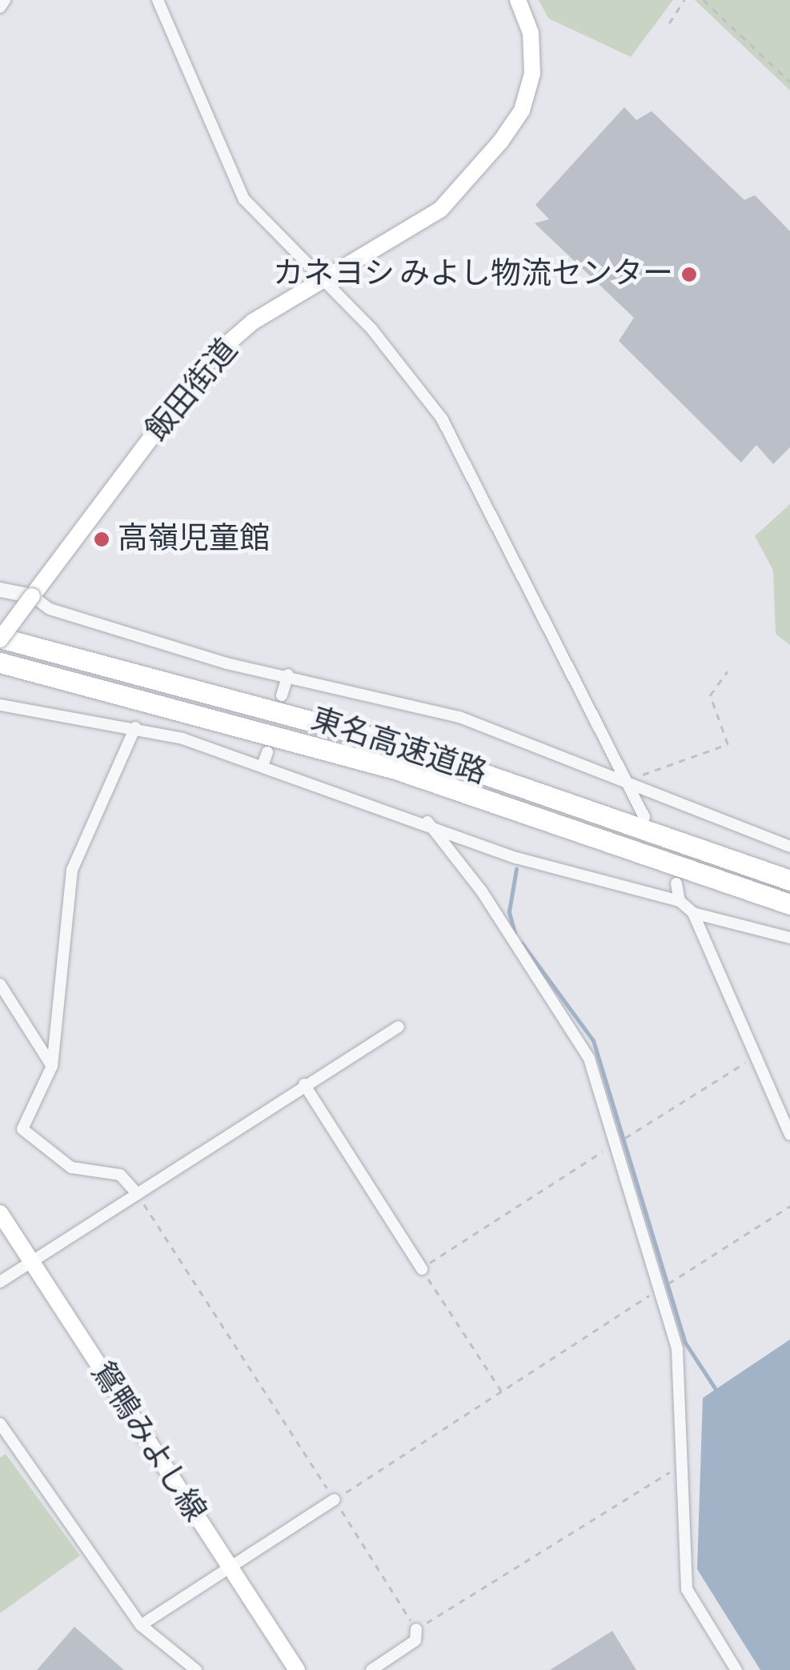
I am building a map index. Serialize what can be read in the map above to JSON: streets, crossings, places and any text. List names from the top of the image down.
{
  "streets": {
    "highway": ["東名高速道路"],
    "main road": ["飯田街道", "鴛鴨みよし線"]
  },
  "crossings": [
    ["飯田街道", "東名高速道路"]
  ],
  "places": ["カネヨシ みよし物流センター", "高嶺児童館"]
}
